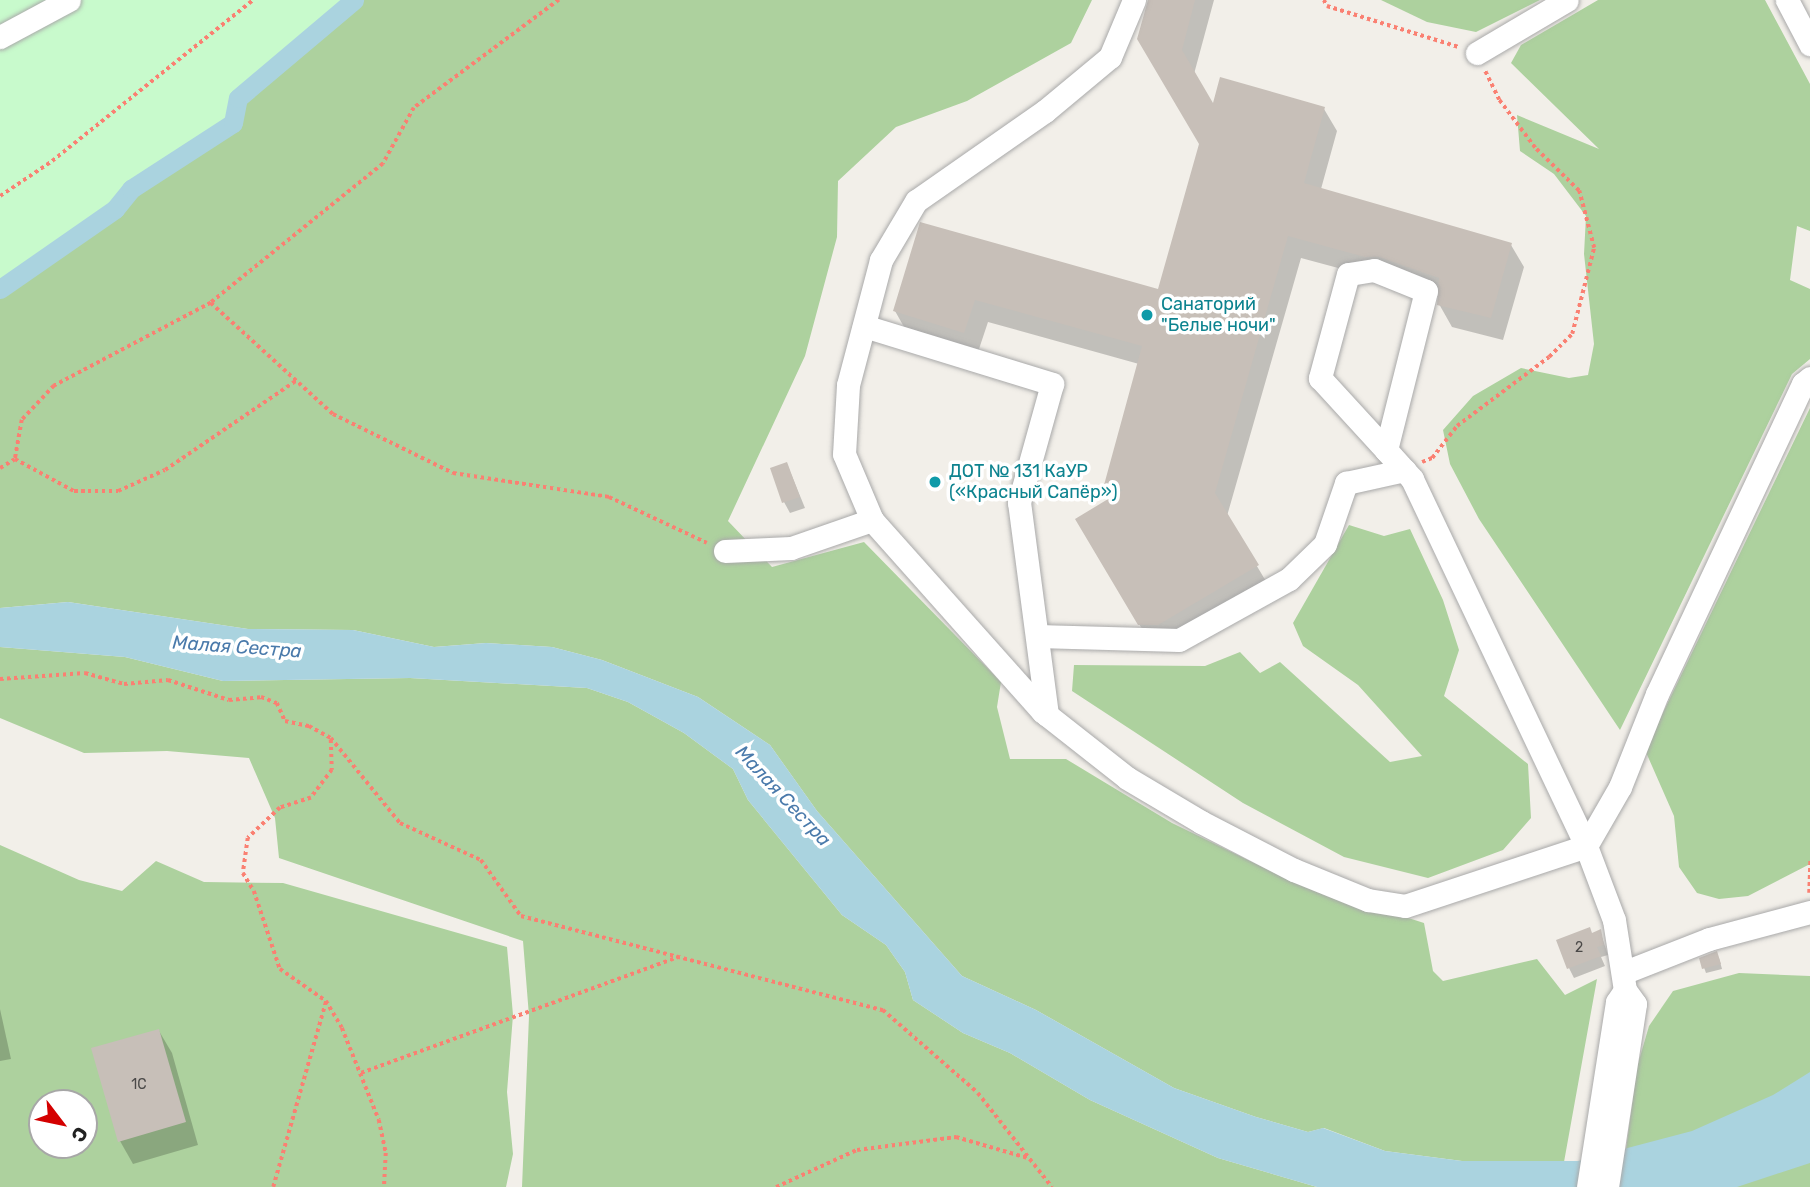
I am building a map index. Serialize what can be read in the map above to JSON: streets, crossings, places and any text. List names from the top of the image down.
{
  "water": ["Малая Сестра"],
  "places": ["Санаторий \"Белые ночи\"", "ДОТ № 131 КаУР («Красный Сапёр»)"],
  "house_numbers": ["2", "1С"],
  "north": "bottom right"
}
